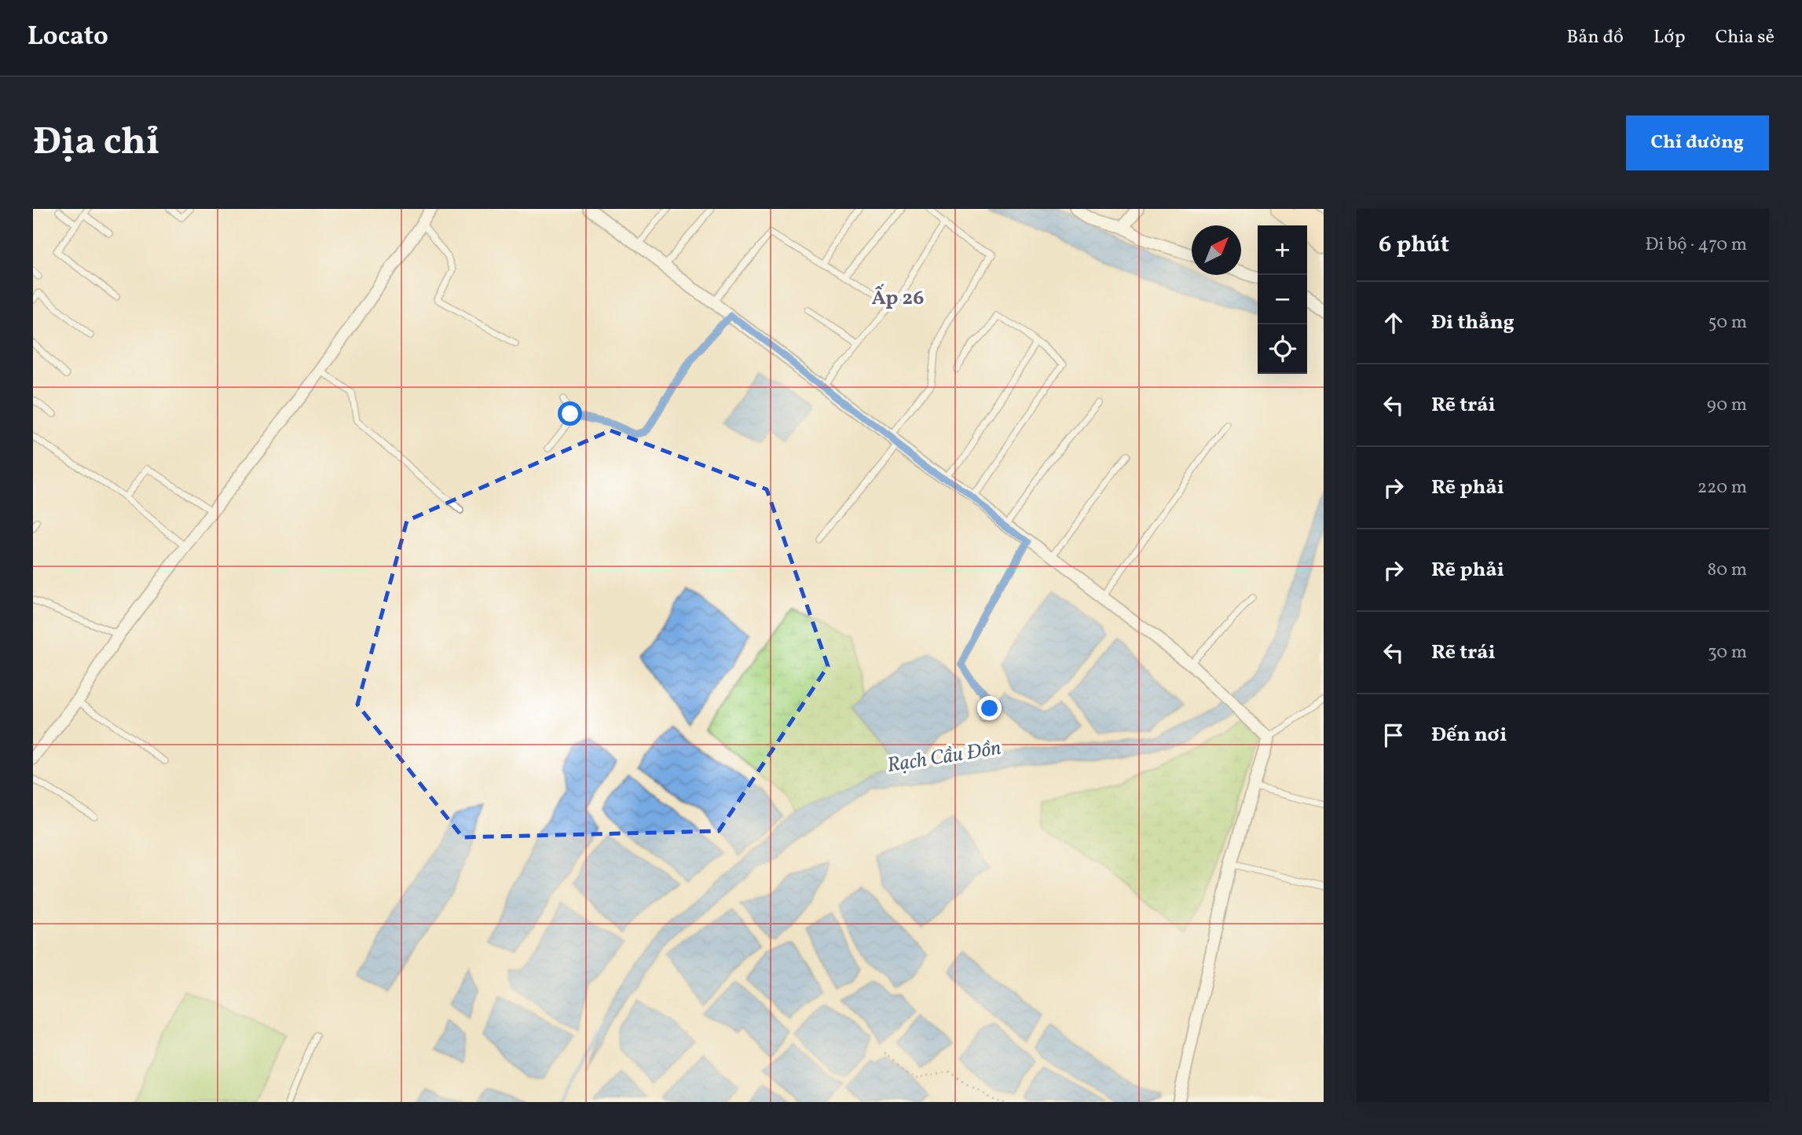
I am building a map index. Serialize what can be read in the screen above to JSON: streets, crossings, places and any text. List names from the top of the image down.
{
  "districts": ["Ấp 26"],
  "water": ["Rạch Cầu Đồn"],
  "north": "top right",
  "page": {
    "header": "Locato",
    "nav": ["Bản đồ", "Lớp", "Chia sẻ"],
    "buttons": "Chỉ đường",
    "title": "Địa chỉ",
    "heading": ["6 phút", "Đi bộ · 470 m"],
    "map_buttons": ["+", "−"],
    "list": [
      ["Đi thẳng", "50 m"],
      ["Rẽ trái", "90 m"],
      ["Rẽ phải", "220 m"],
      ["Rẽ phải", "80 m"],
      ["Rẽ trái", "30 m"],
      "Đến nơi"
    ]
  }
}
